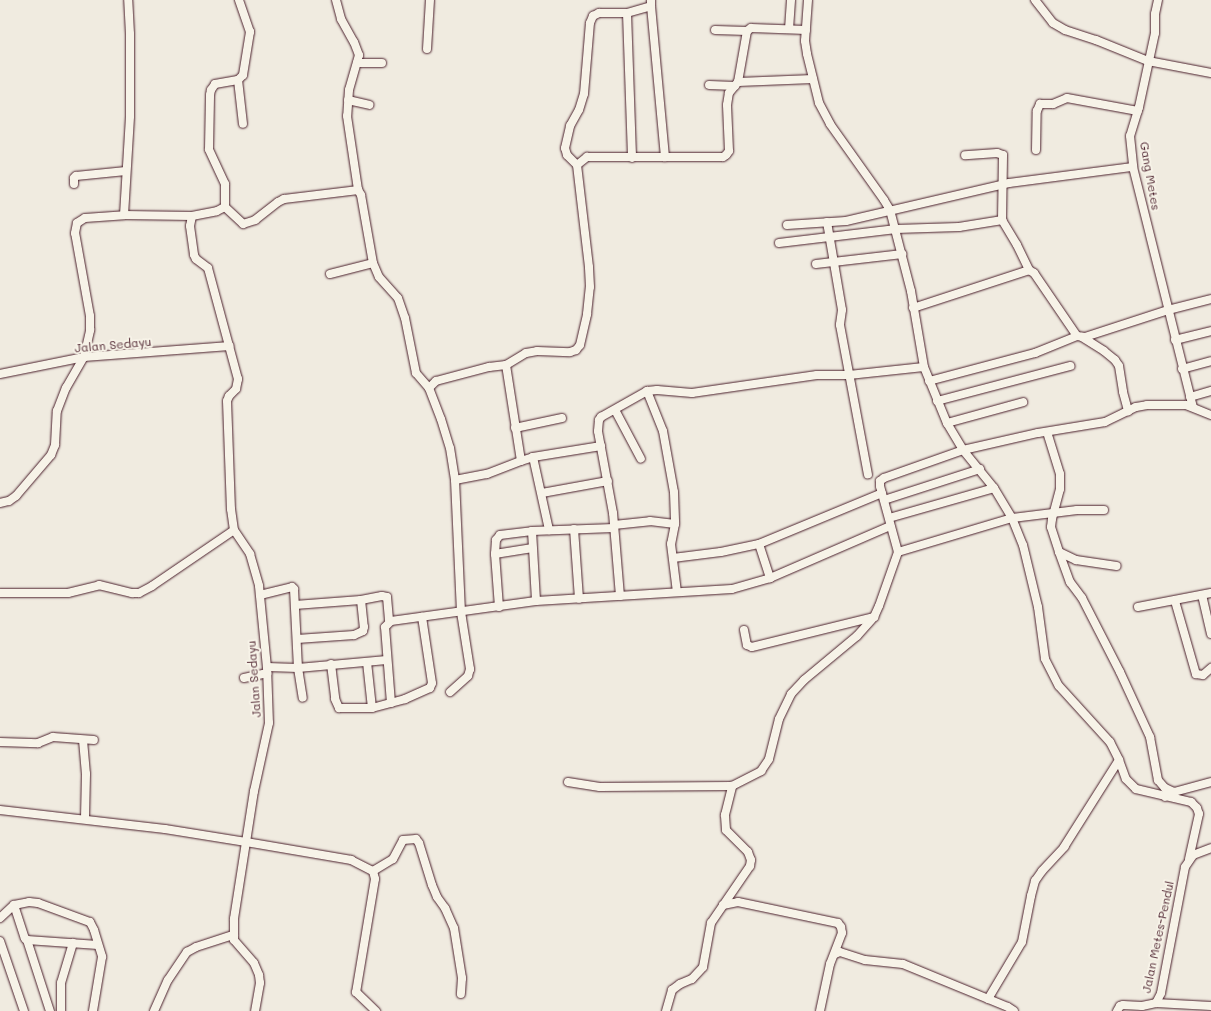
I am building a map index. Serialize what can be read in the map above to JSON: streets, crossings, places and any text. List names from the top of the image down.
{
  "streets": {
    "street": ["Gang Metes", "Jalan Sedayu", "Jalan Metes-Pendul"]
  }
}
